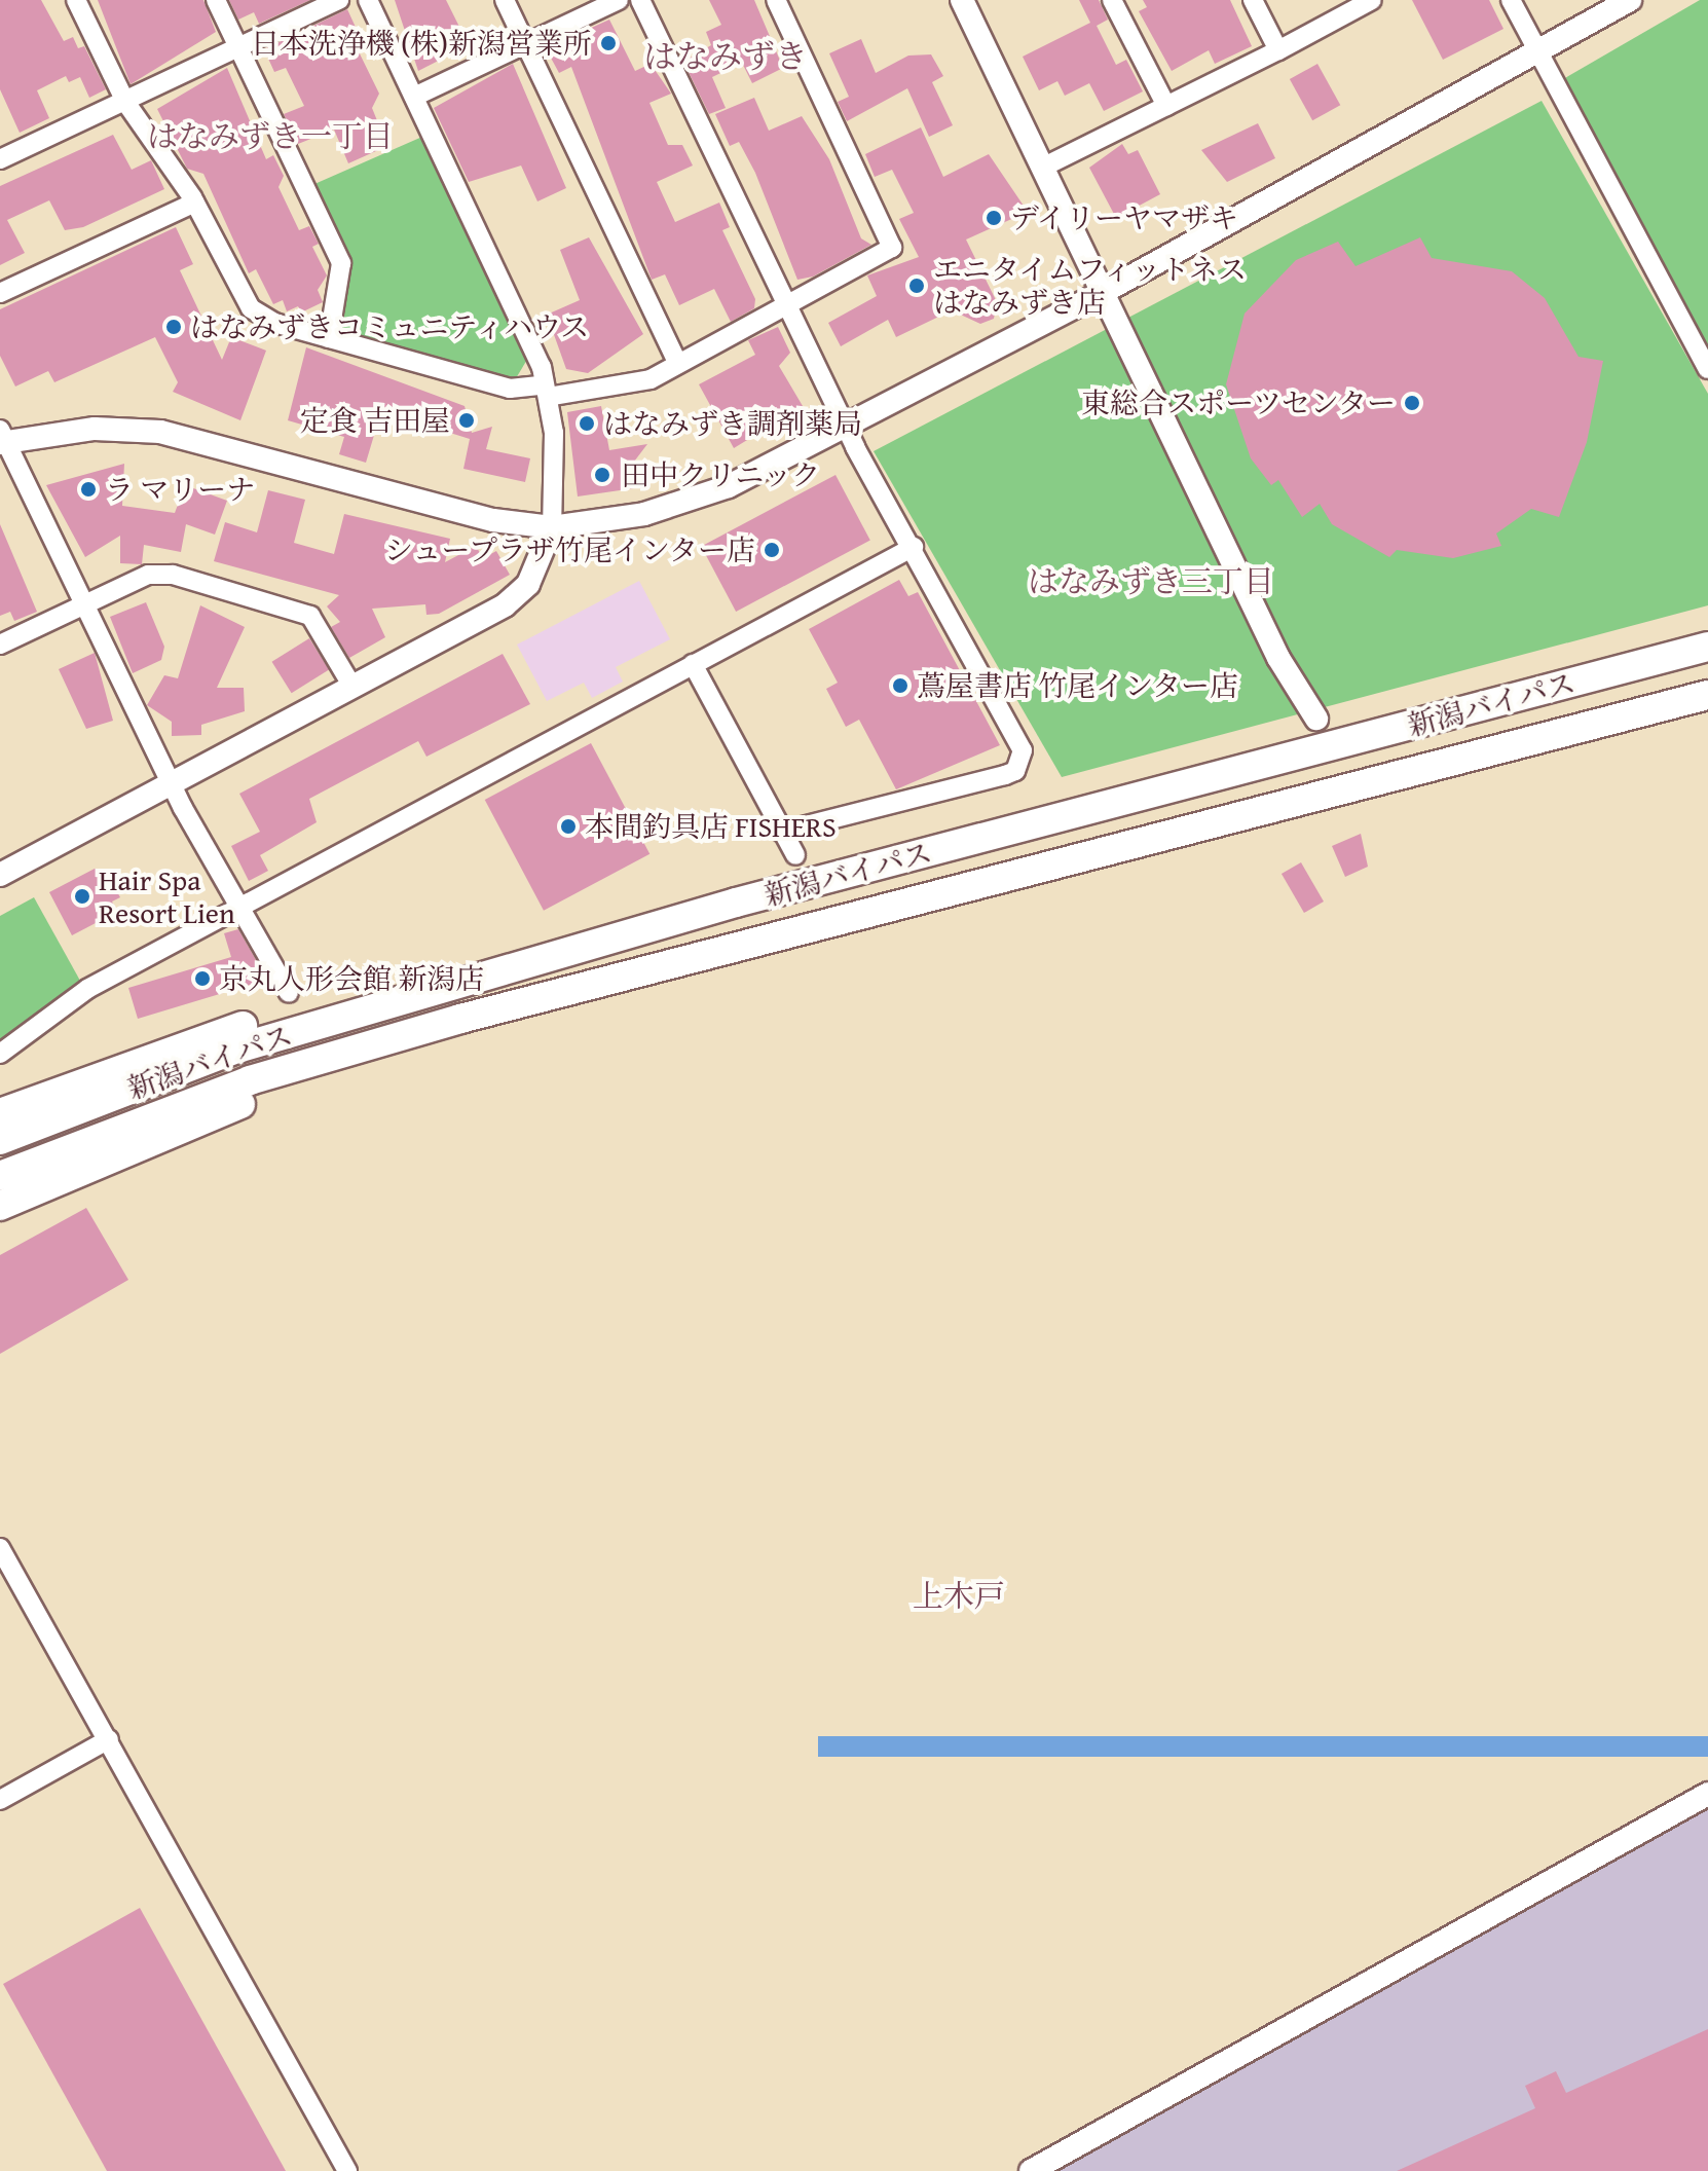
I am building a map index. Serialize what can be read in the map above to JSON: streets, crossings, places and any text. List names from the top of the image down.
{
  "streets": {
    "highway": ["新潟バイパス"]
  },
  "districts": [
    "はなみずき",
    "はなみずき一丁目",
    "はなみずき三丁目",
    "上木戸"
  ],
  "places": [
    "日本洗浄機 (株)新潟営業所",
    "デイリーヤマザキ",
    "エニタイムフィットネス はなみずき店",
    "はなみずきコミュニティハウス",
    "東総合スポーツセンター",
    "定食 吉田屋",
    "はなみずき調剤薬局",
    "田中クリニック",
    "ラ マリーナ",
    "シュープラザ竹尾インター店",
    "蔦屋書店 竹尾インター店",
    "本間釣具店 FISHERS",
    "Hair Spa Resort Lien",
    "京丸人形会館 新潟店"
  ]
}
